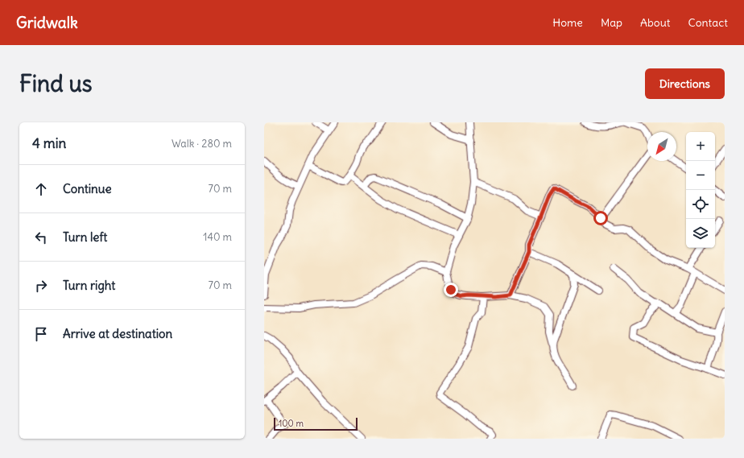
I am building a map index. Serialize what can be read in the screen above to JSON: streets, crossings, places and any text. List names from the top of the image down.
{
  "scale_bar": "100 m",
  "north": "bottom left",
  "page": {
    "header": "Gridwalk",
    "nav": [
      "Home",
      "Map",
      "About",
      "Contact"
    ],
    "buttons": "Directions",
    "title": "Find us",
    "heading": ["4 min", "Walk · 280 m"],
    "map_buttons": ["+", "−"],
    "list": [
      ["Continue", "70 m"],
      ["Turn left", "140 m"],
      ["Turn right", "70 m"],
      "Arrive at destination"
    ],
    "scale": "100 m"
  }
}
